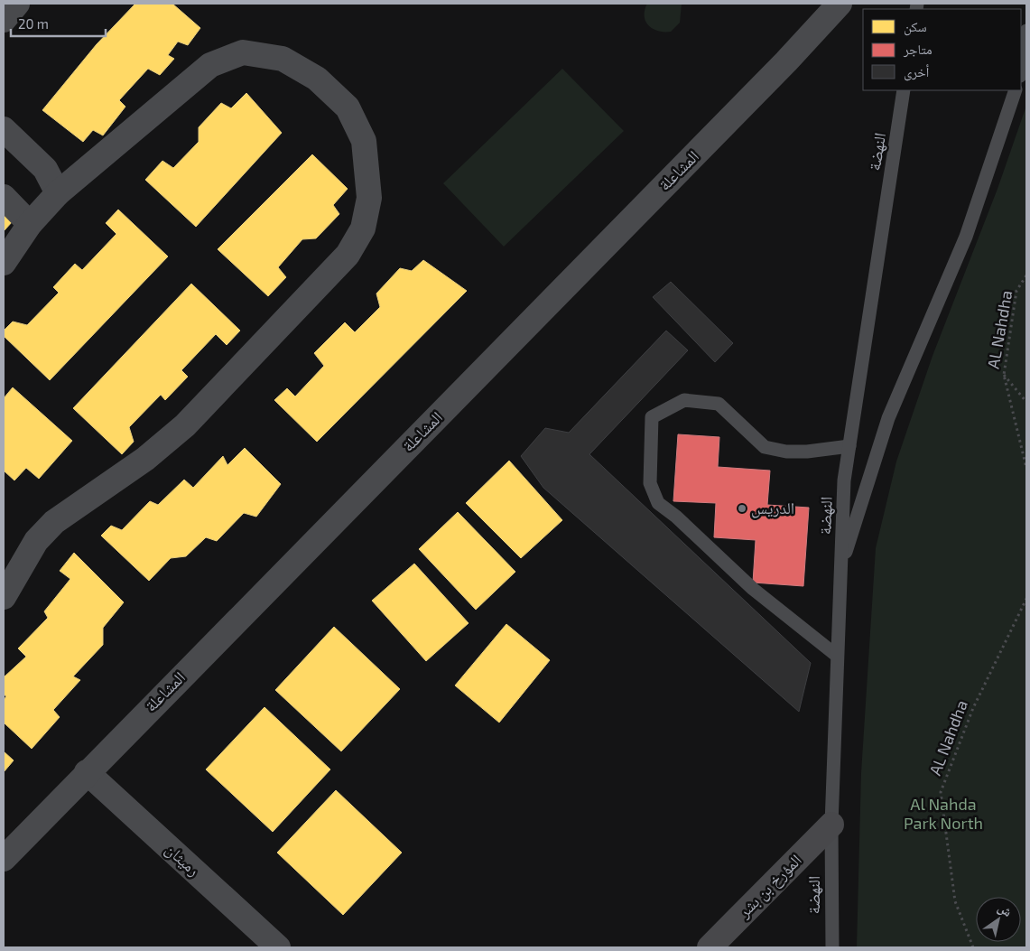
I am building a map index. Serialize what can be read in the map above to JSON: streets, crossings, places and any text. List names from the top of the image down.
{
  "streets": {
    "street": ["المشاعلة", "رميثان", "المؤرخ بن بشر"],
    "lane": ["النهضة"],
    "path": ["AL Nahdha"]
  },
  "crossings": [
    ["النهضة", "المؤرخ بن بشر"],
    ["المشاعلة", "رميثان"]
  ],
  "parks": ["Al Nahda Park North"],
  "places": ["الدريس"],
  "legend": ["سكن", "متاجر", "أخرى"],
  "scale_bar": "20 m",
  "north": "top right"
}
